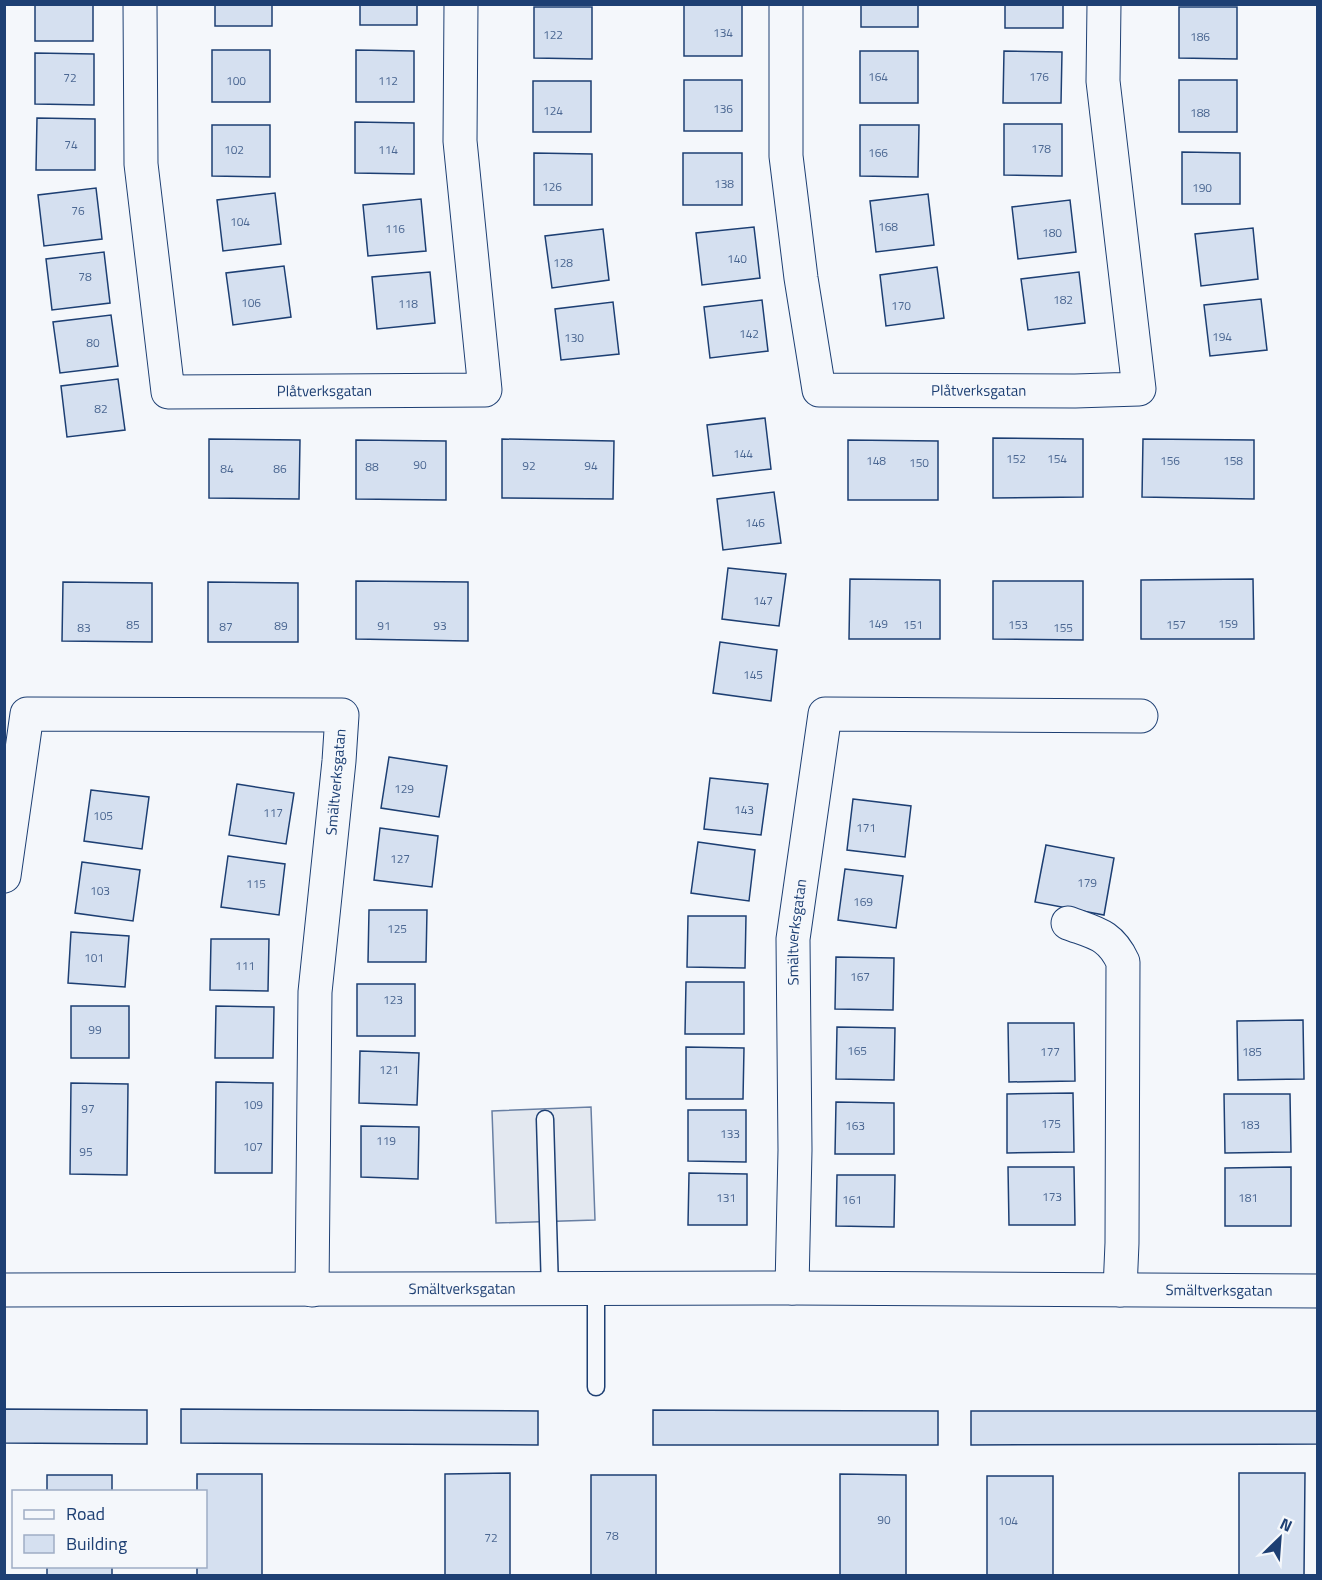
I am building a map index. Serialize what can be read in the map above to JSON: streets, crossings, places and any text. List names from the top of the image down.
{
  "streets": {
    "street": ["Plåtverksgatan", "Smältverksgatan"]
  },
  "house_numbers": [
    "134",
    "122",
    "186",
    "164",
    "176",
    "72",
    "100",
    "112",
    "136",
    "124",
    "188",
    "74",
    "178",
    "102",
    "114",
    "166",
    "138",
    "126",
    "190",
    "76",
    "104",
    "168",
    "116",
    "180",
    "140",
    "128",
    "78",
    "182",
    "106",
    "118",
    "170",
    "142",
    "194",
    "130",
    "80",
    "82",
    "144",
    "152",
    "154",
    "148",
    "156",
    "158",
    "150",
    "90",
    "92",
    "94",
    "88",
    "84",
    "86",
    "146",
    "147",
    "149",
    "159",
    "85",
    "151",
    "153",
    "157",
    "89",
    "91",
    "93",
    "87",
    "83",
    "155",
    "145",
    "129",
    "143",
    "117",
    "105",
    "171",
    "127",
    "179",
    "115",
    "103",
    "169",
    "125",
    "101",
    "111",
    "167",
    "123",
    "99",
    "165",
    "177",
    "185",
    "121",
    "109",
    "97",
    "175",
    "183",
    "163",
    "133",
    "119",
    "107",
    "95",
    "173",
    "131",
    "181",
    "161",
    "90",
    "104",
    "78",
    "72"
  ],
  "legend": ["Road", "Building"],
  "north": "top right"
}
